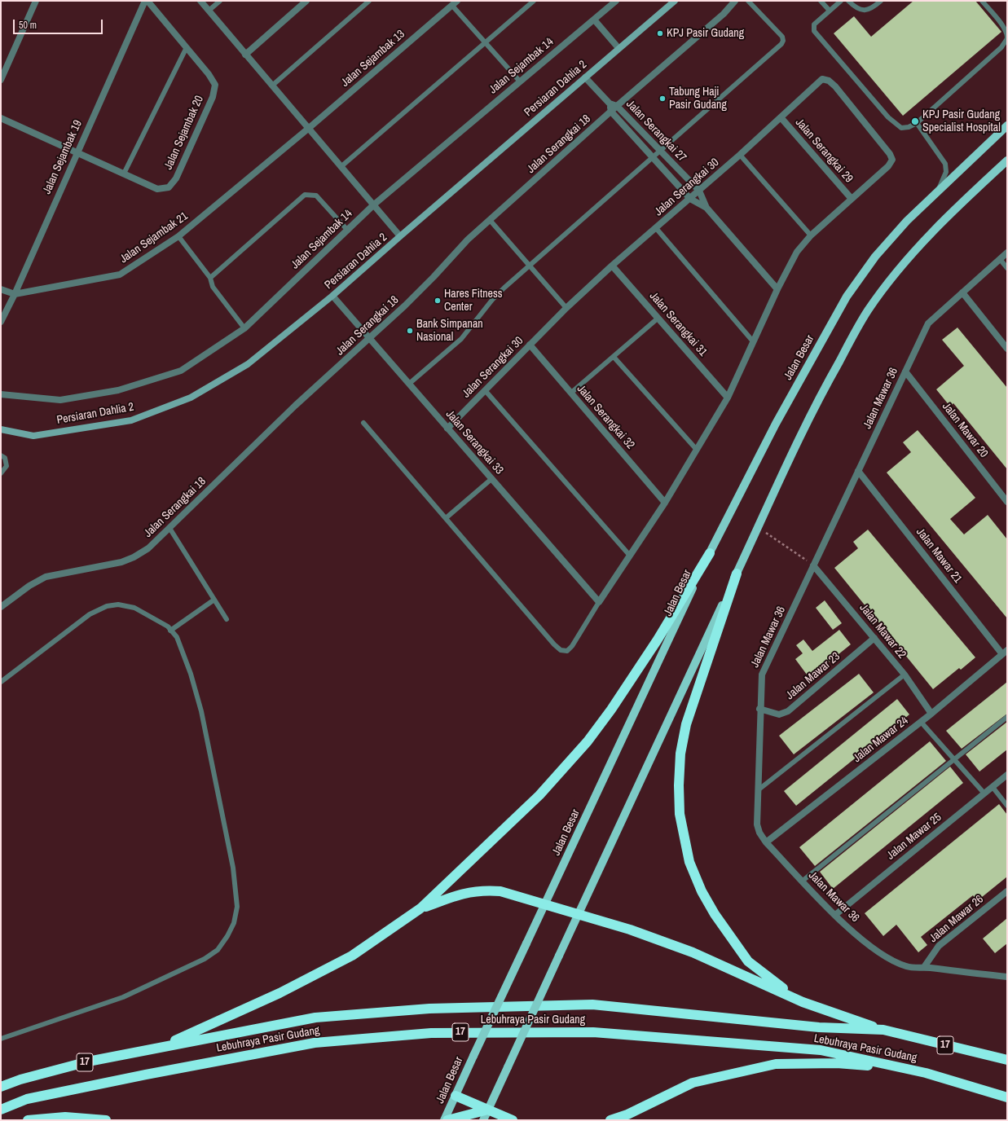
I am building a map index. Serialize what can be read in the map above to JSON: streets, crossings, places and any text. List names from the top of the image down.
{
  "streets": {
    "highway": ["Lebuhraya Pasir Gudang", "17"],
    "main road": ["Jalan Besar"],
    "street": [
      "Jalan Sejambak 13",
      "Jalan Sejambak 14",
      "Persiaran Dahlia 2",
      "Jalan Serangkai 27",
      "Jalan Sejambak 20",
      "Jalan Serangkai 18",
      "Jalan Serangkai 29",
      "Jalan Sejambak 19",
      "Jalan Serangkai 30",
      "Jalan Sejambak 21",
      "Jalan Serangkai 31",
      "Jalan Mawar 36",
      "Jalan Serangkai 32",
      "Jalan Mawar 20",
      "Jalan Serangkai 33",
      "Jalan Mawar 21",
      "Jalan Mawar 22",
      "Jalan Mawar 23",
      "Jalan Mawar 24",
      "Jalan Mawar 25",
      "Jalan Mawar 26"
    ]
  },
  "crossings": [
    ["Jalan Sejambak 13", "Jalan Sejambak 21"],
    ["Persiaran Dahlia 2", "Jalan Serangkai 27"],
    ["Persiaran Dahlia 2", "Jalan Serangkai 33"],
    ["Jalan Serangkai 27", "Jalan Serangkai 18"],
    ["Jalan Serangkai 27", "Jalan Serangkai 30"],
    ["Jalan Serangkai 18", "Jalan Serangkai 33"],
    ["Jalan Serangkai 29", "Jalan Serangkai 30"],
    ["Jalan Sejambak 19", "Jalan Sejambak 21"],
    ["Jalan Serangkai 30", "Jalan Serangkai 31"],
    ["Jalan Serangkai 30", "Jalan Serangkai 32"],
    ["Jalan Serangkai 30", "Jalan Serangkai 33"],
    ["Jalan Mawar 36", "Jalan Mawar 20"],
    ["Jalan Mawar 36", "Jalan Mawar 21"],
    ["Jalan Mawar 36", "Jalan Mawar 22"],
    ["Jalan Mawar 36", "Jalan Mawar 23"],
    ["Jalan Mawar 36", "Jalan Mawar 24"],
    ["Jalan Mawar 36", "Jalan Mawar 25"],
    ["Jalan Mawar 36", "Jalan Mawar 26"],
    ["Jalan Mawar 21", "Jalan Mawar 24"],
    ["Jalan Mawar 22", "Jalan Mawar 23"],
    ["Jalan Mawar 22", "Jalan Mawar 24"]
  ],
  "places": [
    "KPJ Pasir Gudang",
    "Tabung Haji Pasir Gudang",
    "KPJ Pasir Gudang Specialist Hospital",
    "Hares Fitness Center",
    "Bank Simpanan Nasional"
  ],
  "scale_bar": "50 m"
}
